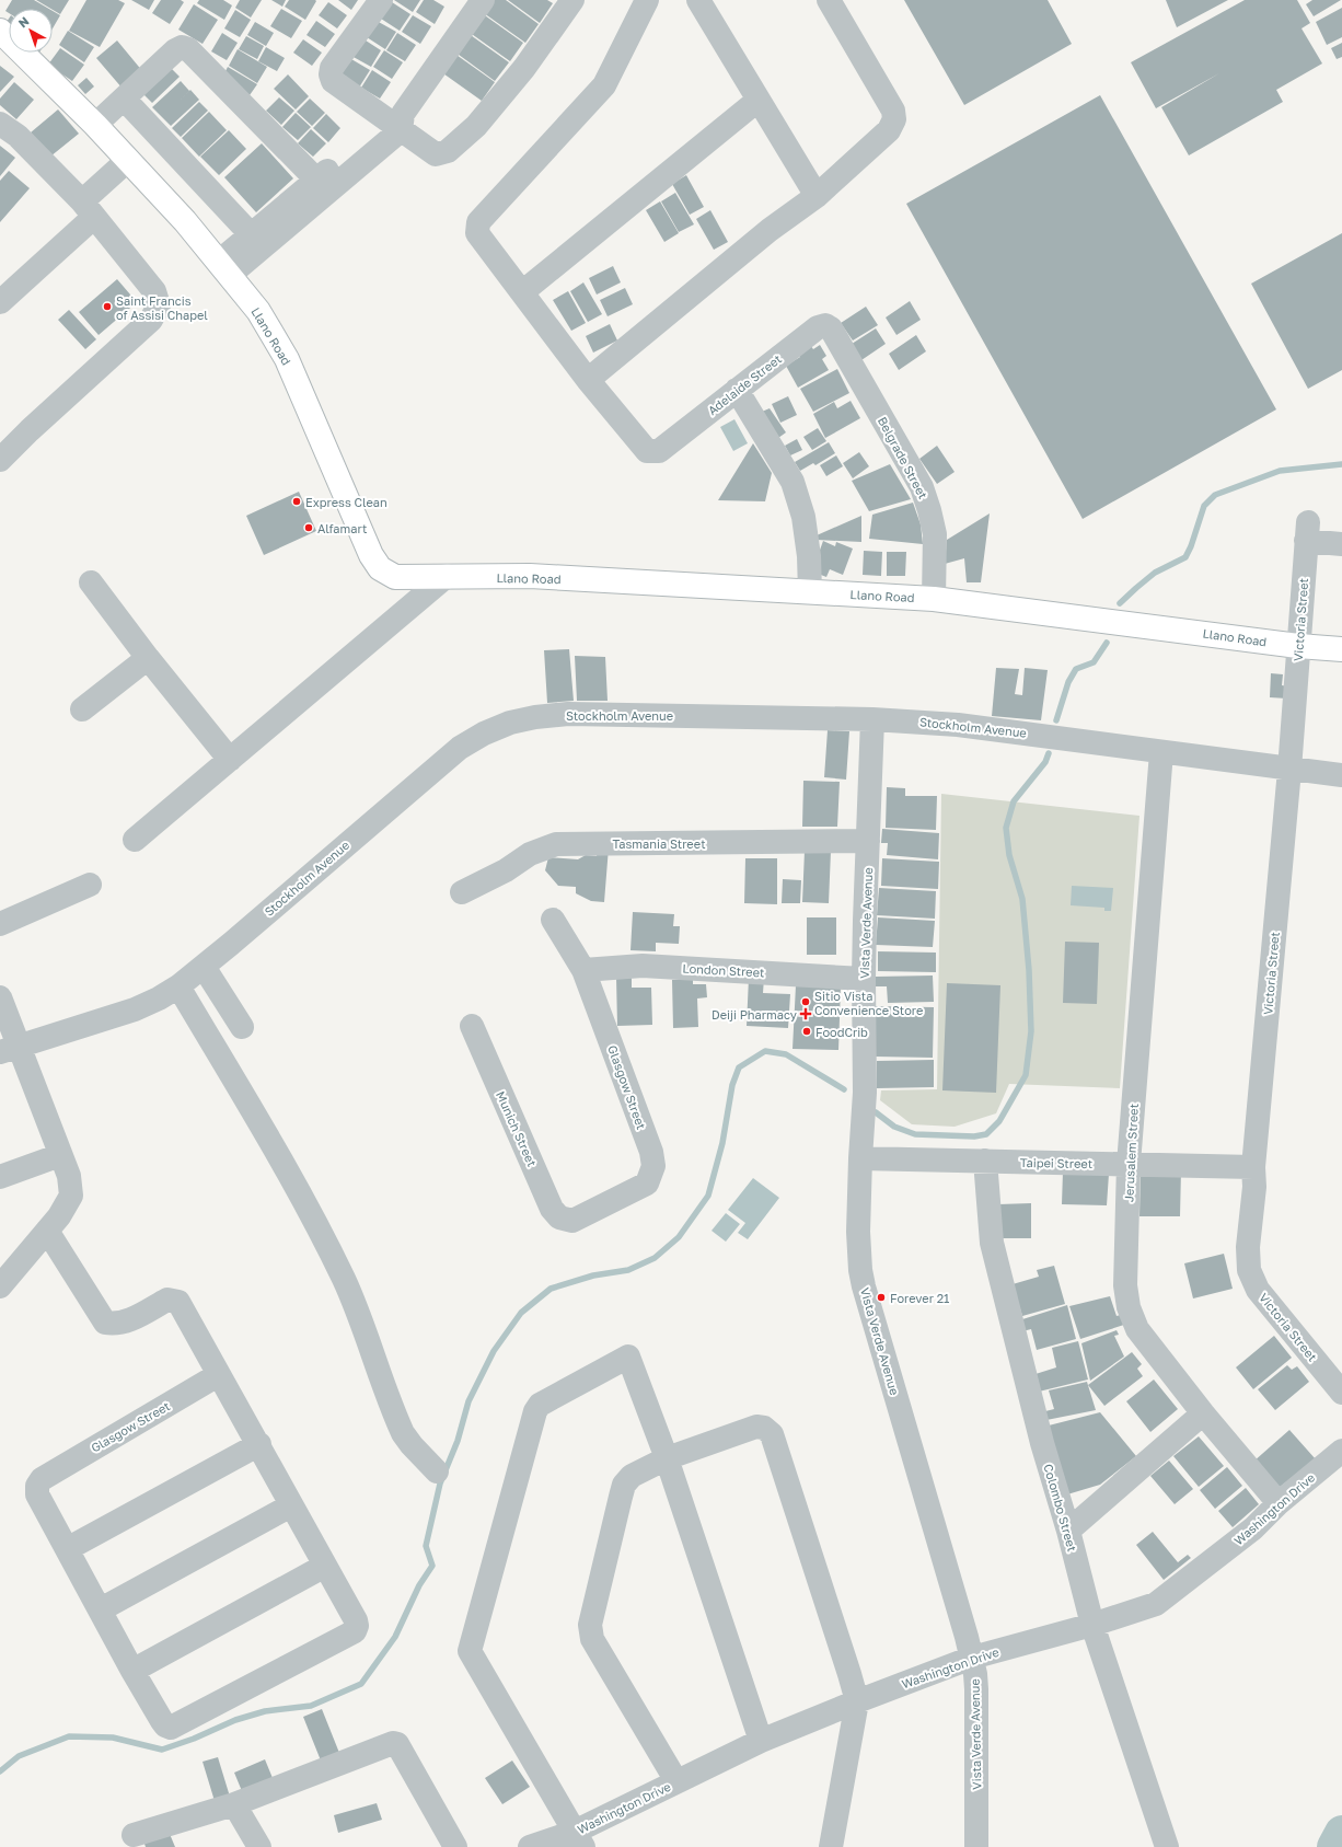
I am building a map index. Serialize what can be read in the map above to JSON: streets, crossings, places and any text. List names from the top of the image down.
{
  "streets": {
    "main road": ["Llano Road"],
    "street": [
      "Adelaide Street",
      "Belgrade Street",
      "Victoria Street",
      "Stockholm Avenue",
      "Tasmania Street",
      "Vista Verde Avenue",
      "London Street",
      "Glasgow Street",
      "Munich Street",
      "Jerusalem Street",
      "Taipei Street",
      "Colombo Street",
      "Washington Drive"
    ]
  },
  "crossings": [
    ["Llano Road", "Belgrade Street"],
    ["Llano Road", "Victoria Street"],
    ["Adelaide Street", "Belgrade Street"],
    ["Victoria Street", "Stockholm Avenue"],
    ["Victoria Street", "Taipei Street"],
    ["Stockholm Avenue", "Vista Verde Avenue"],
    ["Stockholm Avenue", "Jerusalem Street"],
    ["Tasmania Street", "Vista Verde Avenue"],
    ["Vista Verde Avenue", "London Street"],
    ["Vista Verde Avenue", "Taipei Street"],
    ["Vista Verde Avenue", "Washington Drive"],
    ["London Street", "Glasgow Street"],
    ["Glasgow Street", "Munich Street"],
    ["Jerusalem Street", "Taipei Street"],
    ["Jerusalem Street", "Washington Drive"],
    ["Taipei Street", "Colombo Street"],
    ["Colombo Street", "Washington Drive"]
  ],
  "places": {
    "other": [
      "Saint Francis of Assisi Chapel",
      "Express Clean",
      "Alfamart",
      "Sitio Vista Convenience Store",
      "FoodCrib",
      "Forever 21"
    ],
    "health": ["Deiji Pharmacy"]
  },
  "north": "top left"
}
